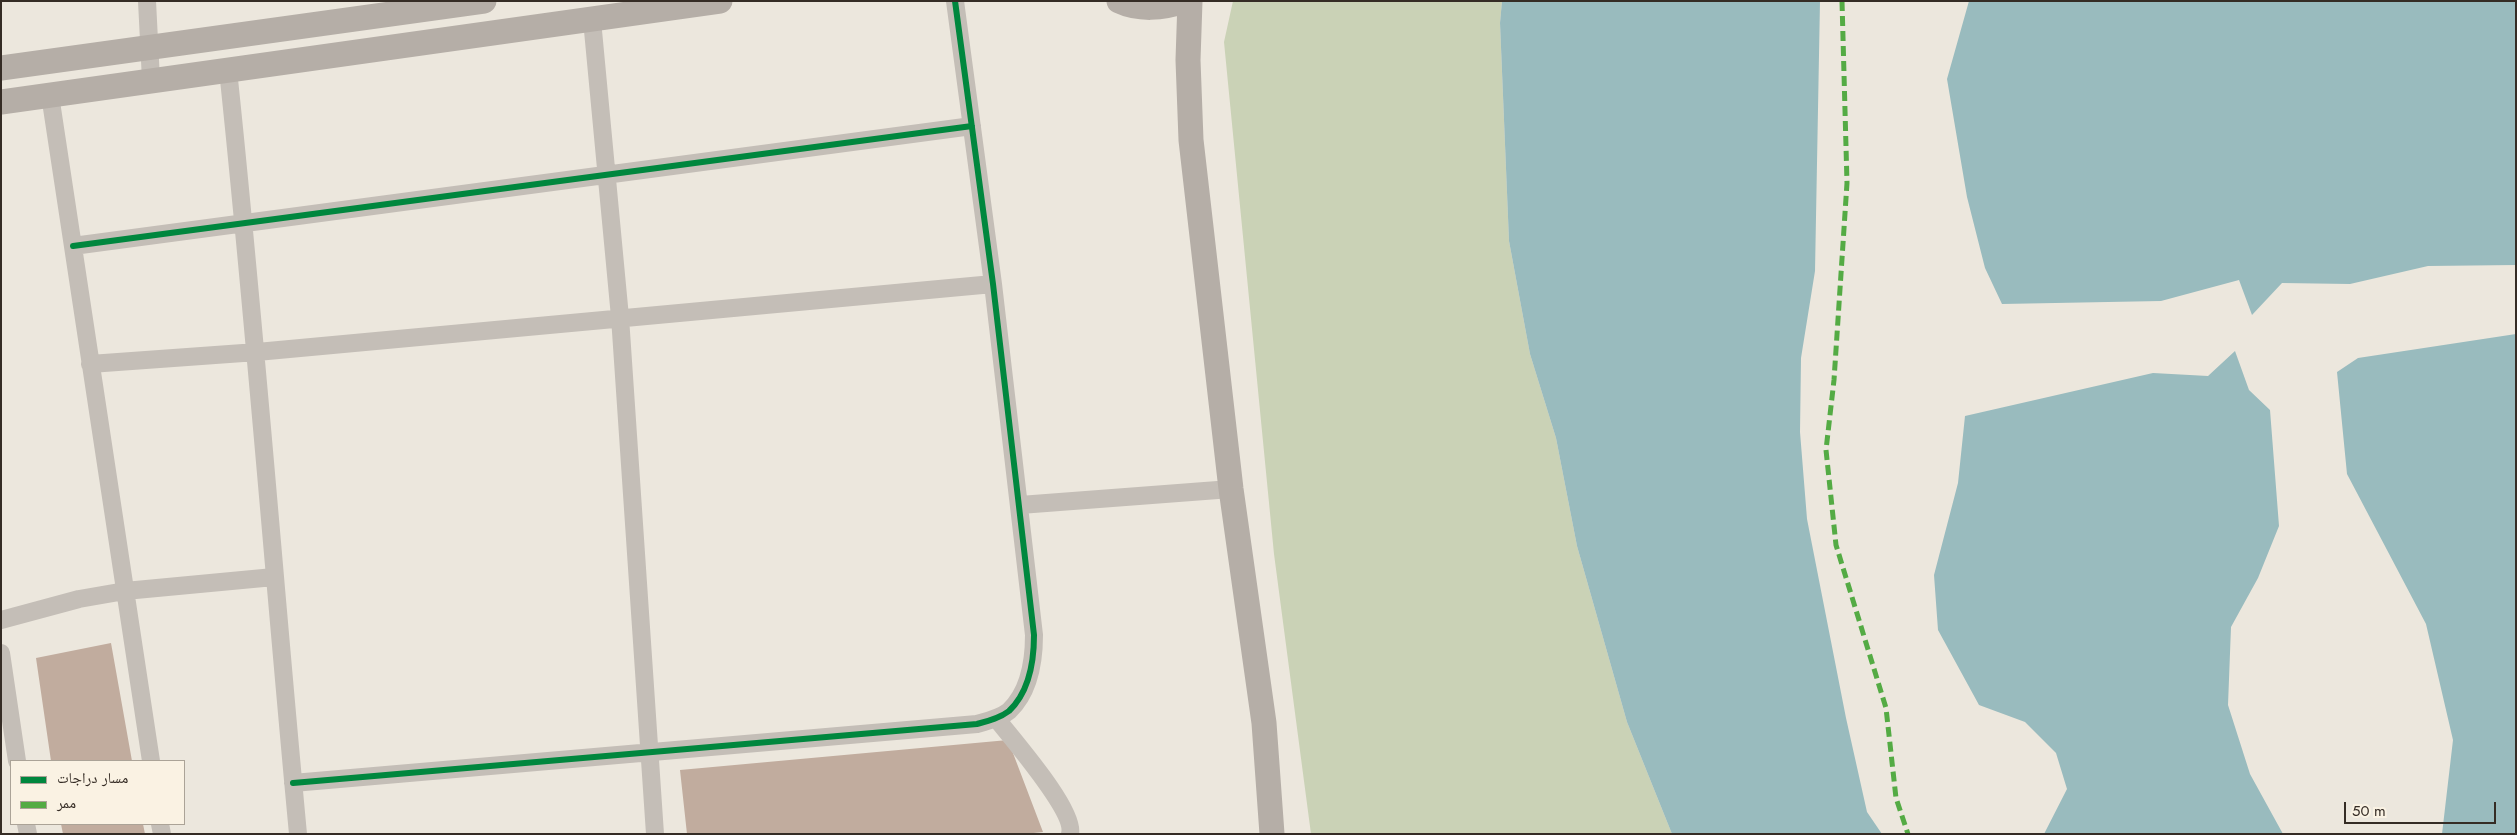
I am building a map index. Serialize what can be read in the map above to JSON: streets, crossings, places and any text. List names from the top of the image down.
{
  "legend": ["مسار دراجات", "ممر"],
  "scale_bar": "50 m"
}
